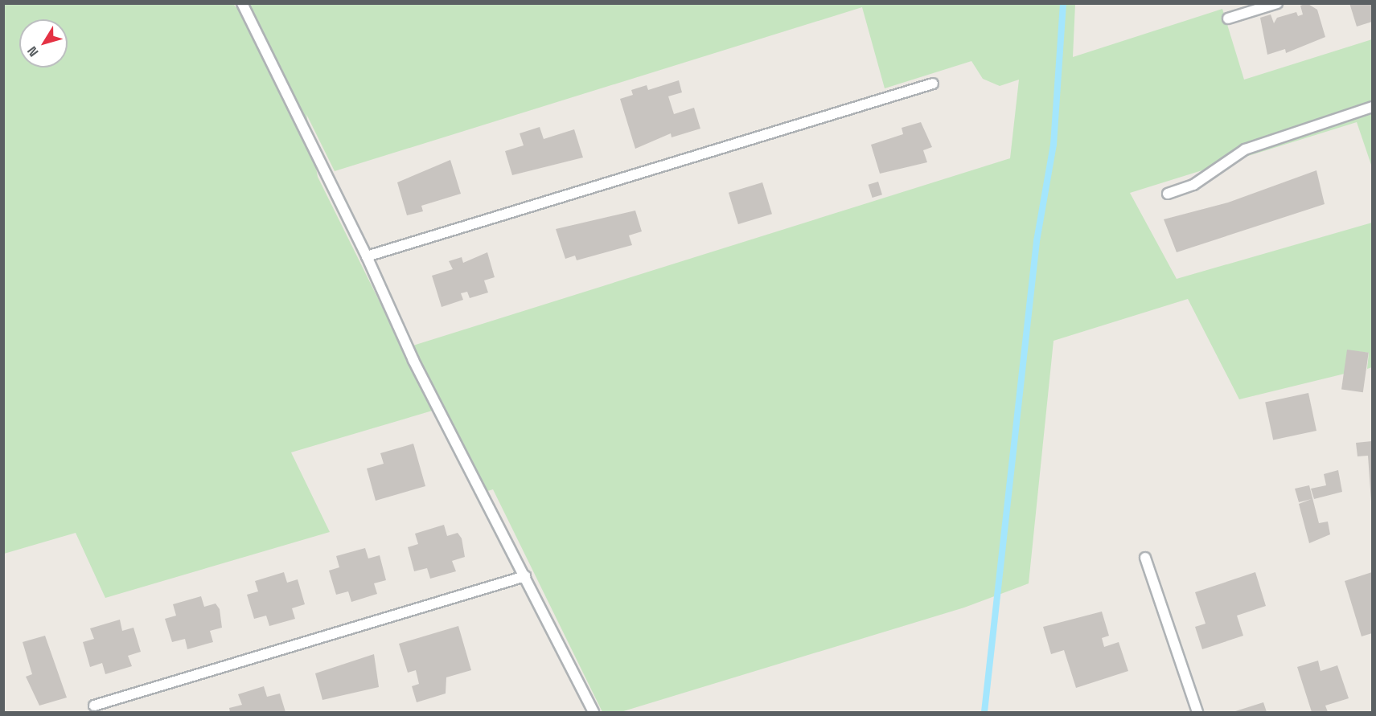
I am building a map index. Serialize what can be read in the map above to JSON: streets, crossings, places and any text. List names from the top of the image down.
{
  "north": "bottom left"
}
